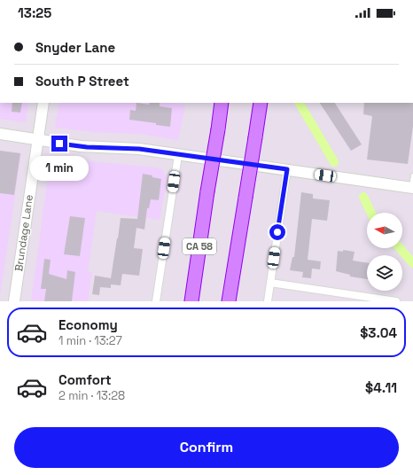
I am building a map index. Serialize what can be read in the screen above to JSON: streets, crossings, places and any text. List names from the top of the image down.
{
  "streets": {
    "highway": ["CA 58"],
    "street": ["Brundage Lane"]
  },
  "north": "left",
  "page": {
    "status": "13:25",
    "banner": ["Snyder Lane", "South P Street"],
    "bubble": "1 min",
    "list": [
      {
        "name": "Economy",
        "note": "1 min · 13:27",
        "value": "$3.04"
      },
      {
        "name": "Comfort",
        "note": "2 min · 13:28",
        "value": "$4.11"
      }
    ],
    "buttons": "Confirm"
  }
}
